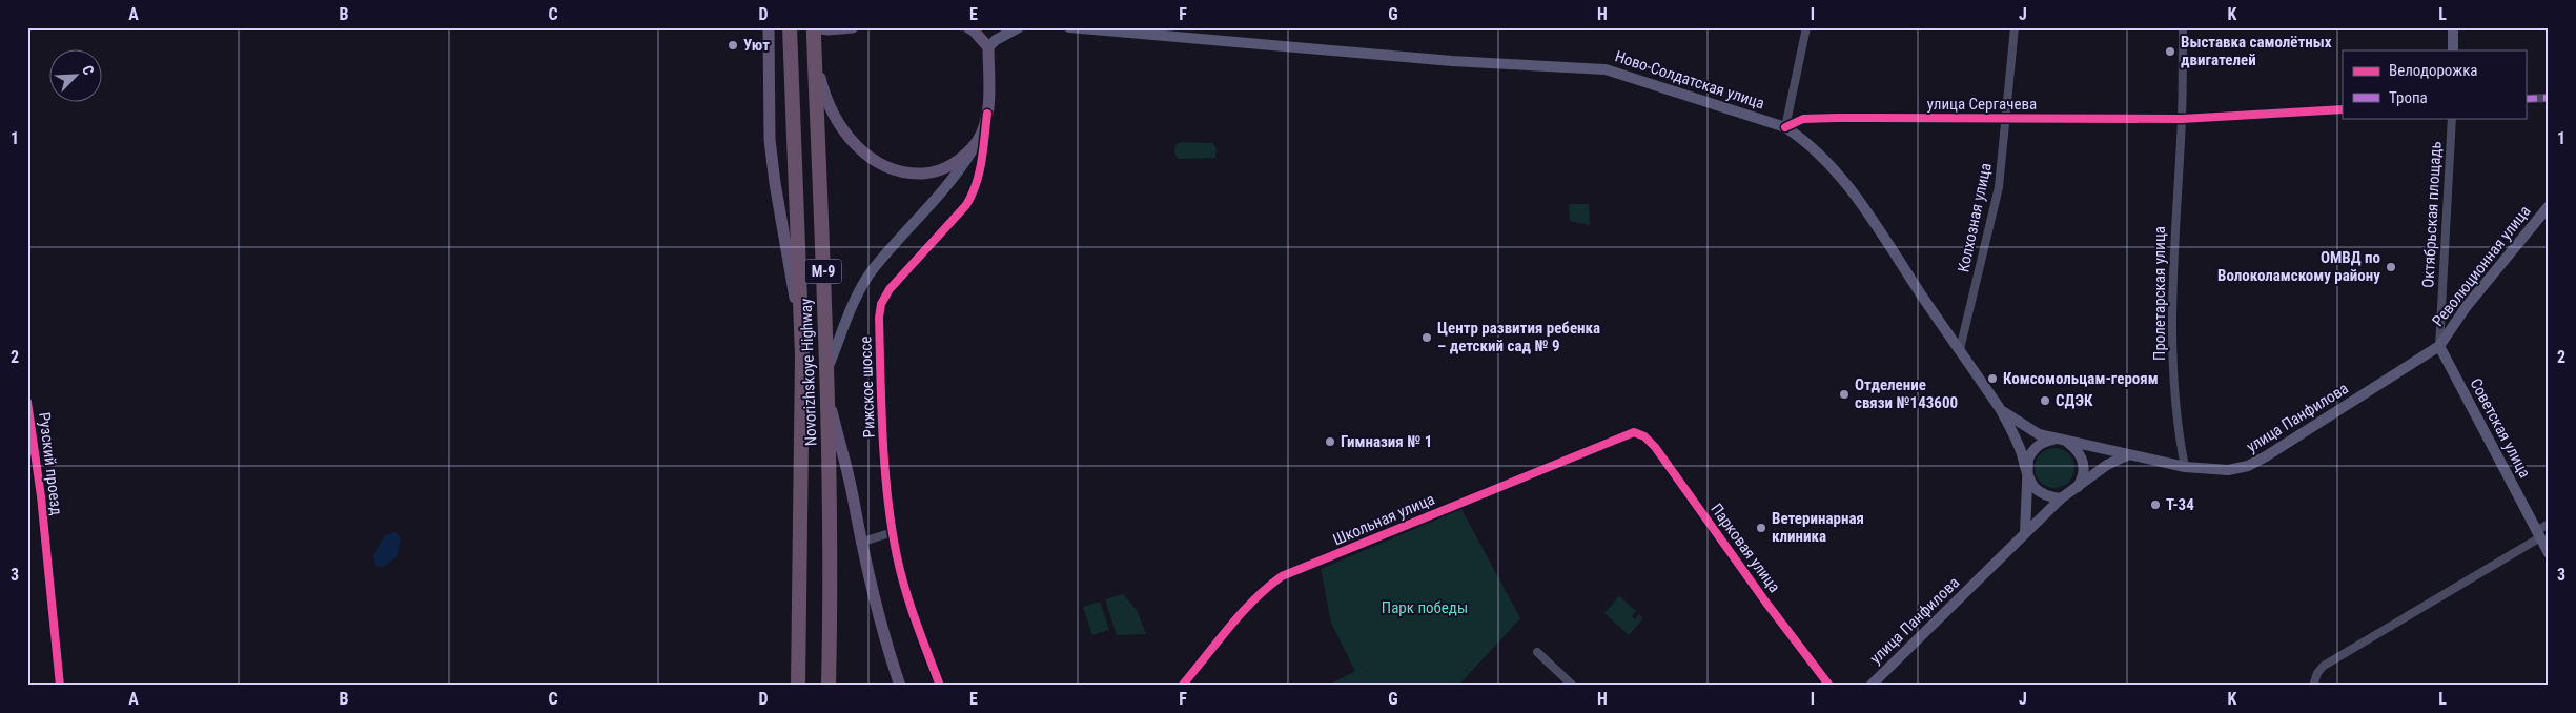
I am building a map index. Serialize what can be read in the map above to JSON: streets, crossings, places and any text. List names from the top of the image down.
{
  "streets": {
    "highway": ["М-9", "Novorizhskoye Highway"],
    "main road": [
      "Ново-Солдатская улица",
      "улица Сергачева",
      "Революционная улица",
      "улица Панфилова",
      "Советская улица",
      "Рузский проезд"
    ],
    "street": [
      "Октябрьская площадь",
      "Колхозная улица",
      "Пролетарская улица",
      "Рижское шоссе",
      "Школьная улица",
      "Парковая улица"
    ]
  },
  "crossings": [
    ["Ново-Солдатская улица", "улица Сергачева"],
    ["Ново-Солдатская улица", "Колхозная улица"],
    ["Ново-Солдатская улица", "улица Панфилова"],
    ["улица Сергачева", "Колхозная улица"],
    ["улица Сергачева", "Пролетарская улица"],
    ["Октябрьская площадь", "Революционная улица"],
    ["Октябрьская площадь", "улица Панфилова"],
    ["Октябрьская площадь", "Советская улица"],
    ["Революционная улица", "улица Панфилова"],
    ["Революционная улица", "Советская улица"],
    ["М-9", "Novorizhskoye Highway"],
    ["М-9", "Рижское шоссе"],
    ["Пролетарская улица", "улица Панфилова"],
    ["улица Панфилова", "Советская улица"],
    ["Школьная улица", "Парковая улица"]
  ],
  "parks": ["Парк победы"],
  "places": [
    "Уют",
    "Выставка самолётных двигателей",
    "ОМВД по Волоколамскому району",
    "Центр развития ребенка – детский сад № 9",
    "Комсомольцам-героям",
    "Отделение связи №143600",
    "СДЭК",
    "Гимназия № 1",
    "Т-34",
    "Ветеринарная клиника"
  ],
  "legend": ["Велодорожка", "Тропа"],
  "north": "top right",
  "grid": {
    "columns": [
      "A",
      "B",
      "C",
      "D",
      "E",
      "F",
      "G",
      "H",
      "I",
      "J",
      "K",
      "L"
    ],
    "rows": ["1", "2", "3"]
  }
}
